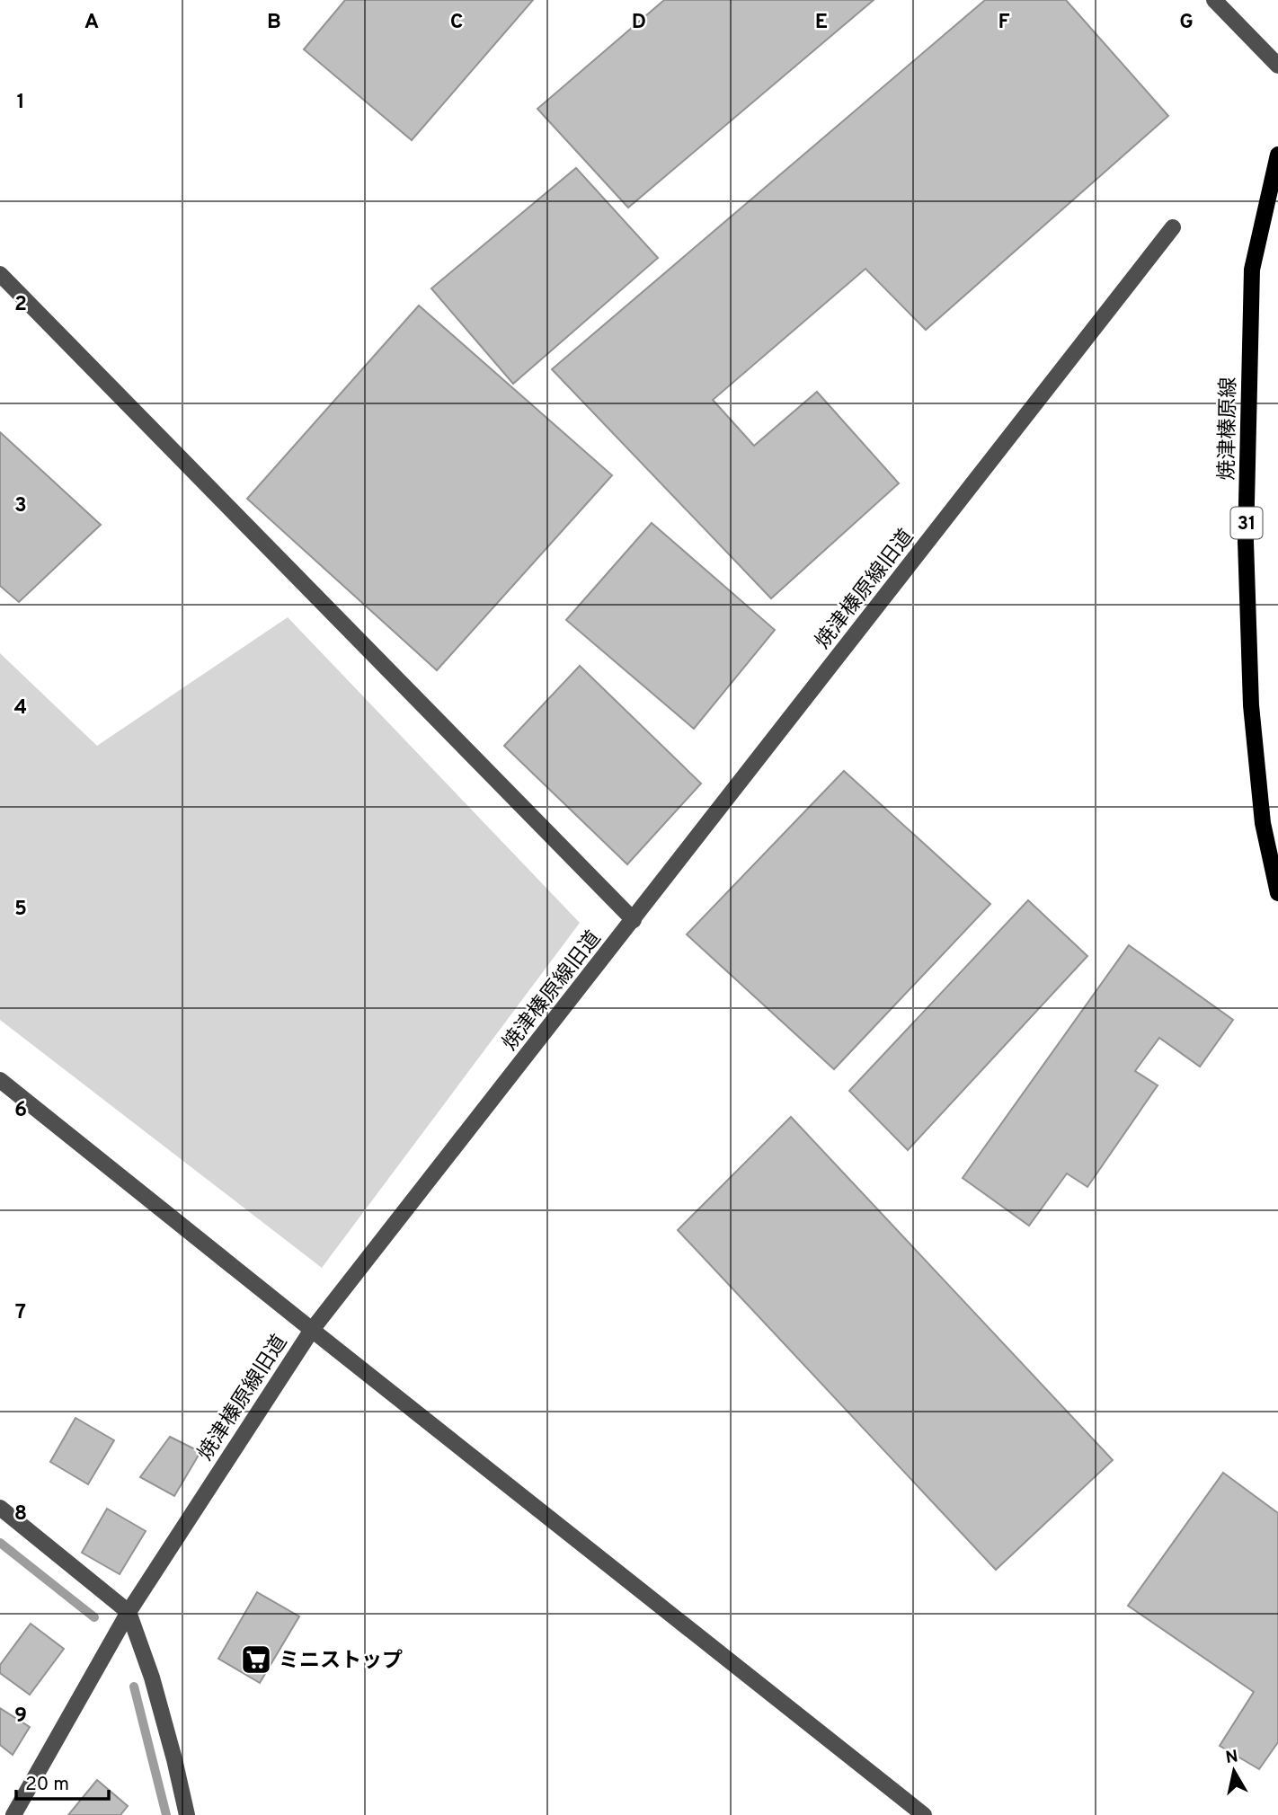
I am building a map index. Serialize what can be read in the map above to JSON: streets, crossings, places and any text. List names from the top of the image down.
{
  "streets": {
    "main road": ["焼津榛原線", "31"],
    "street": ["焼津榛原線旧道"]
  },
  "places": {
    "supermarket": ["ミニストップ"]
  },
  "scale_bar": "20 m",
  "north": "top",
  "grid": {
    "columns": [
      "A",
      "B",
      "C",
      "D",
      "E",
      "F",
      "G"
    ],
    "rows": [
      "1",
      "2",
      "3",
      "4",
      "5",
      "6",
      "7",
      "8",
      "9"
    ]
  }
}
